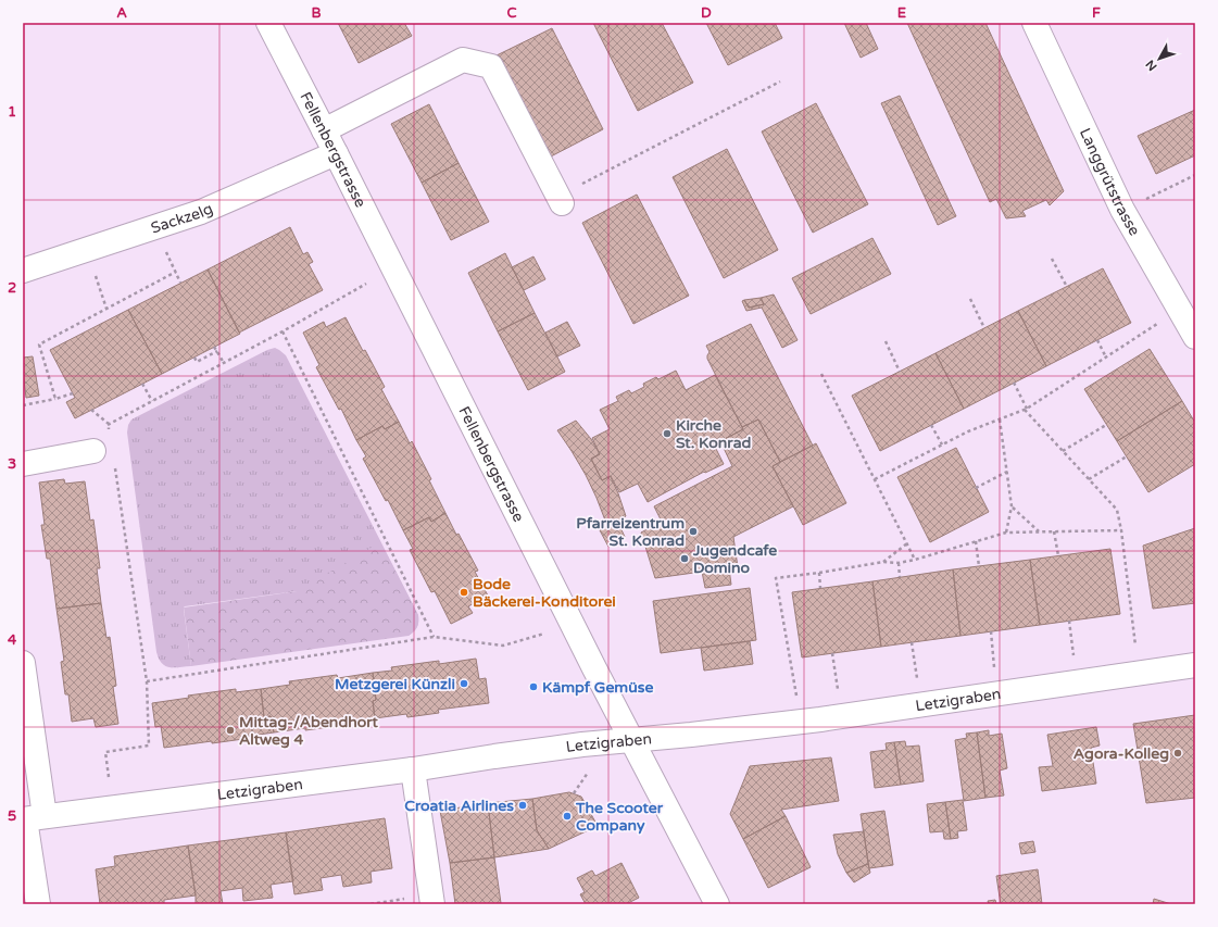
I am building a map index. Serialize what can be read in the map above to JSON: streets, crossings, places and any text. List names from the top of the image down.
{
  "streets": {
    "street": [
      "Fellenbergstrasse",
      "Langgrütstrasse",
      "Sackzelg",
      "Letzigraben"
    ]
  },
  "crossings": [
    ["Fellenbergstrasse", "Sackzelg"],
    ["Fellenbergstrasse", "Letzigraben"]
  ],
  "places": [
    "Kirche St. Konrad",
    "Pfarreizentrum St. Konrad",
    "Jugendcafe Domino",
    "Bode Bäckerei-Konditorei",
    "Metzgerei Künzli",
    "Kämpf Gemüse",
    "Mittag-/Abendhort Altweg 4",
    "Agora-Kolleg",
    "Croatia Airlines",
    "The Scooter Company"
  ],
  "north": "bottom left",
  "grid": {
    "columns": [
      "A",
      "B",
      "C",
      "D",
      "E",
      "F"
    ],
    "rows": [
      "1",
      "2",
      "3",
      "4",
      "5"
    ]
  }
}
